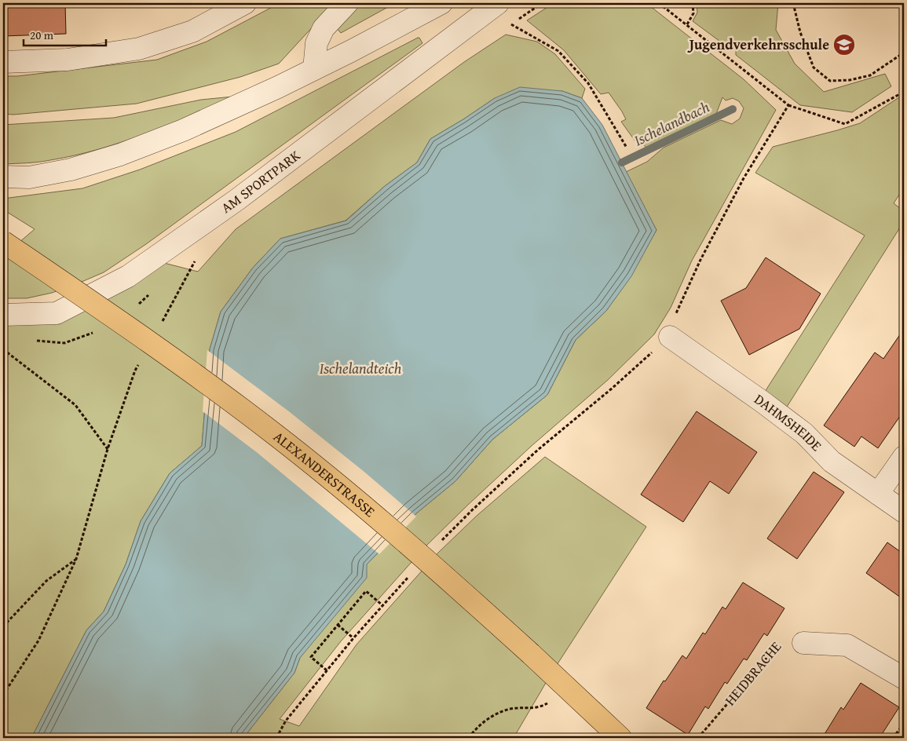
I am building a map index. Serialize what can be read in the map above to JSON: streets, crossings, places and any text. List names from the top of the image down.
{
  "streets": {
    "main road": ["ALEXANDERSTRASSE"],
    "street": ["AM SPORTPARK", "DAHMSHEIDE", "HEIDBRACHE"]
  },
  "water": ["Ischelandbach", "Ischelandteich"],
  "places": {
    "school or university": ["Jugendverkehrsschule"]
  },
  "scale_bar": "20 m"
}
